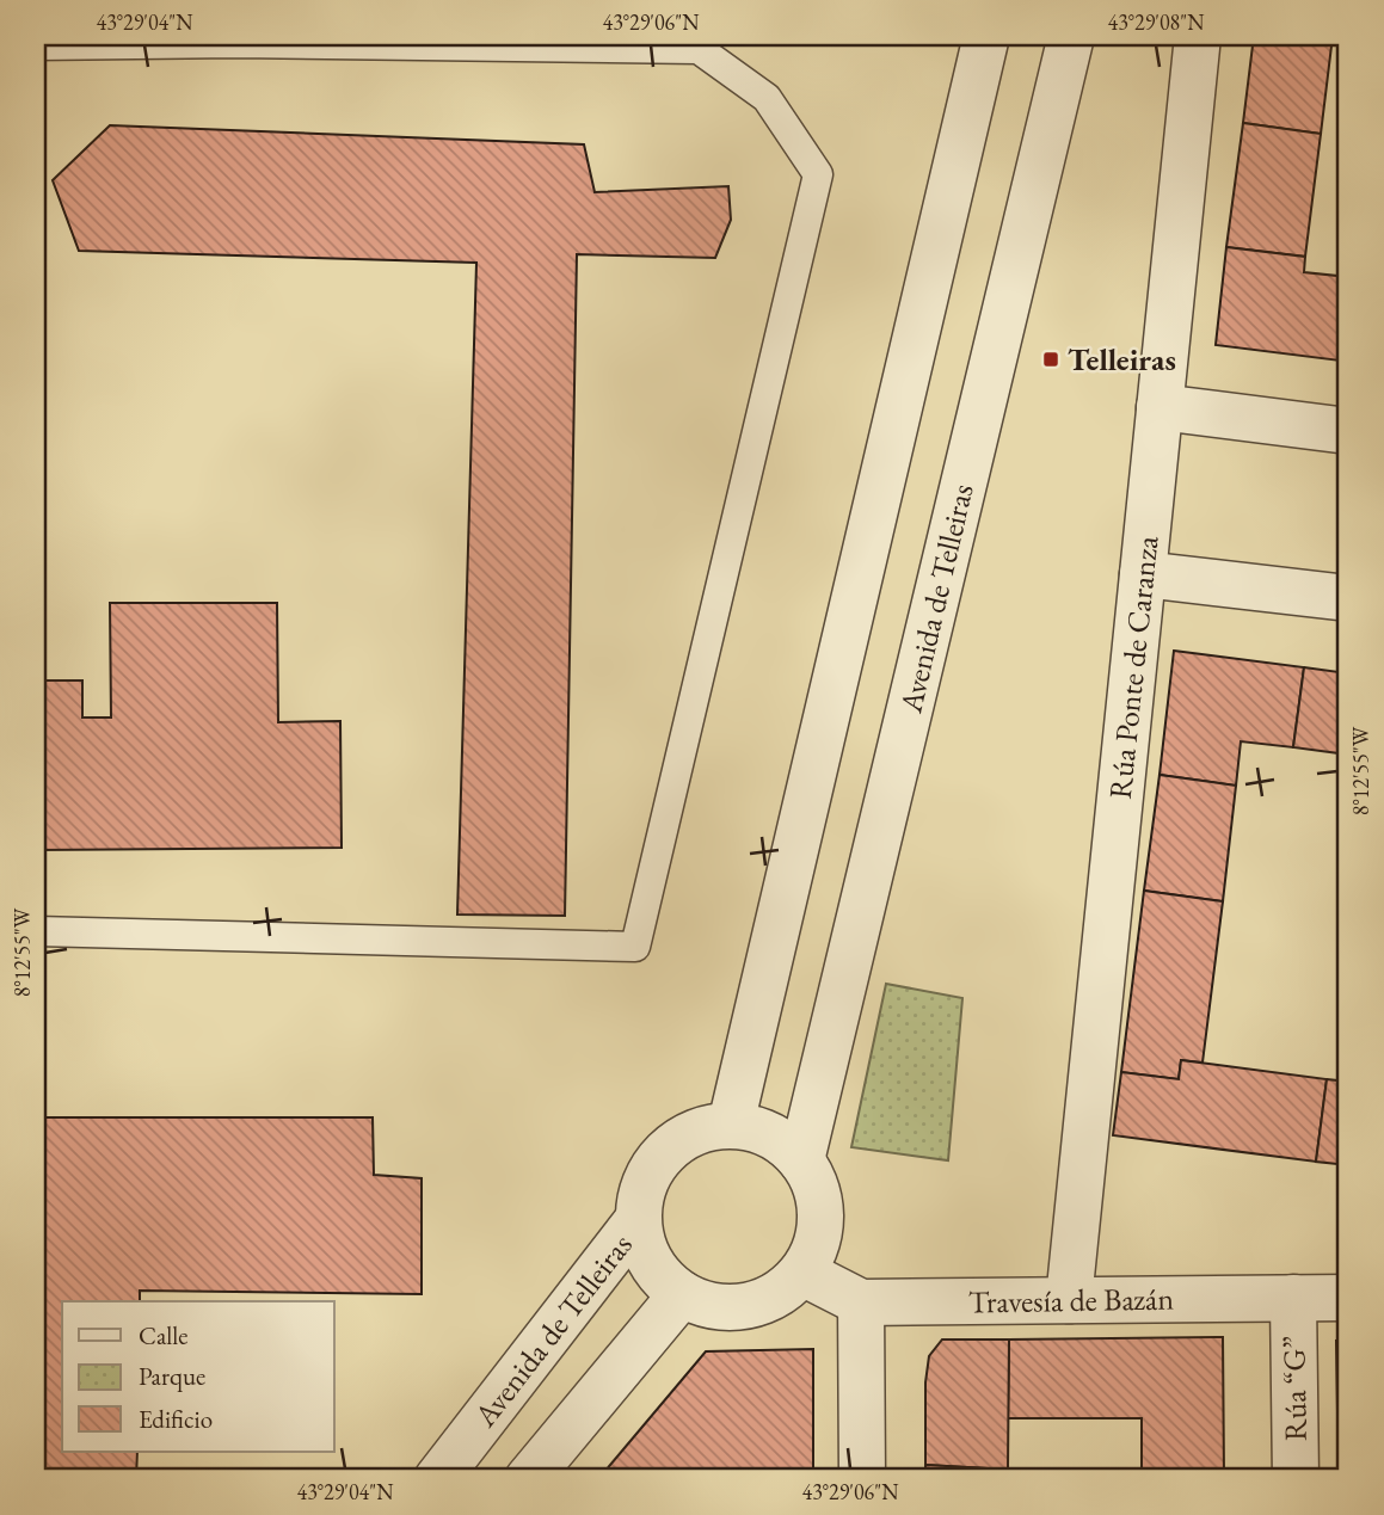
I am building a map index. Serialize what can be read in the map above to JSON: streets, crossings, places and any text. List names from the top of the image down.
{
  "streets": {
    "street": [
      "Avenida de Telleiras",
      "Rúa Ponte de Caranza",
      "Travesía de Bazán",
      "Rúa “G”"
    ]
  },
  "crossings": [
    ["Avenida de Telleiras", "Travesía de Bazán"],
    ["Rúa Ponte de Caranza", "Travesía de Bazán"],
    ["Travesía de Bazán", "Rúa “G”"]
  ],
  "places": {
    "transit": ["Telleiras"]
  },
  "legend": ["Calle", "Parque", "Edificio"],
  "coordinates": [
    "43°29'04\"N",
    "43°29'06\"N",
    "43°29'08\"N",
    "8°12'55\"W"
  ]
}
